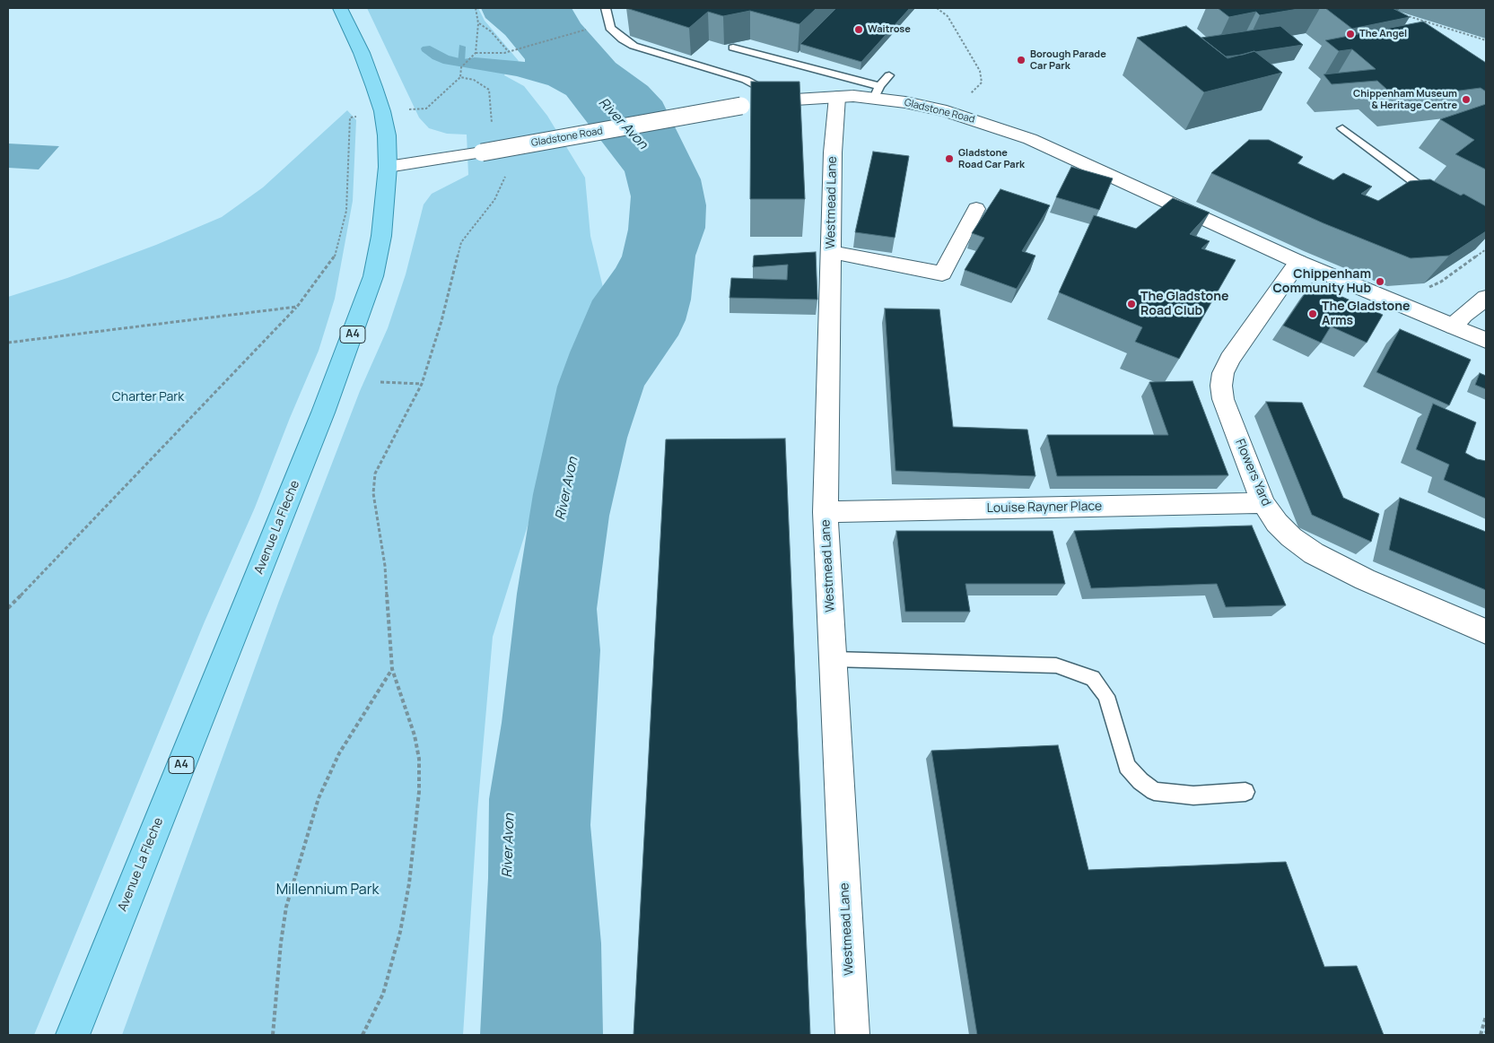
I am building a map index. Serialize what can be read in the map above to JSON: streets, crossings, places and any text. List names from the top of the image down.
{
  "streets": {
    "main road": ["A4", "Avenue La Fleche"],
    "street": [
      "Gladstone Road",
      "Westmead Lane",
      "Flowers Yard",
      "Louise Rayner Place"
    ]
  },
  "crossings": [
    ["Gladstone Road", "Westmead Lane"],
    ["Gladstone Road", "Flowers Yard"],
    ["Gladstone Road", "Avenue La Fleche"],
    ["Westmead Lane", "Louise Rayner Place"],
    ["Flowers Yard", "Louise Rayner Place"]
  ],
  "water": ["River Avon"],
  "parks": ["Charter Park", "Millennium Park"],
  "places": [
    "Waitrose",
    "The Angel",
    "Borough Parade Car Park",
    "Chippenham Museum & Heritage Centre",
    "Gladstone Road Car Park",
    "Chippenham Community Hub",
    "The Gladstone Road Club",
    "The Gladstone Arms"
  ]
}
